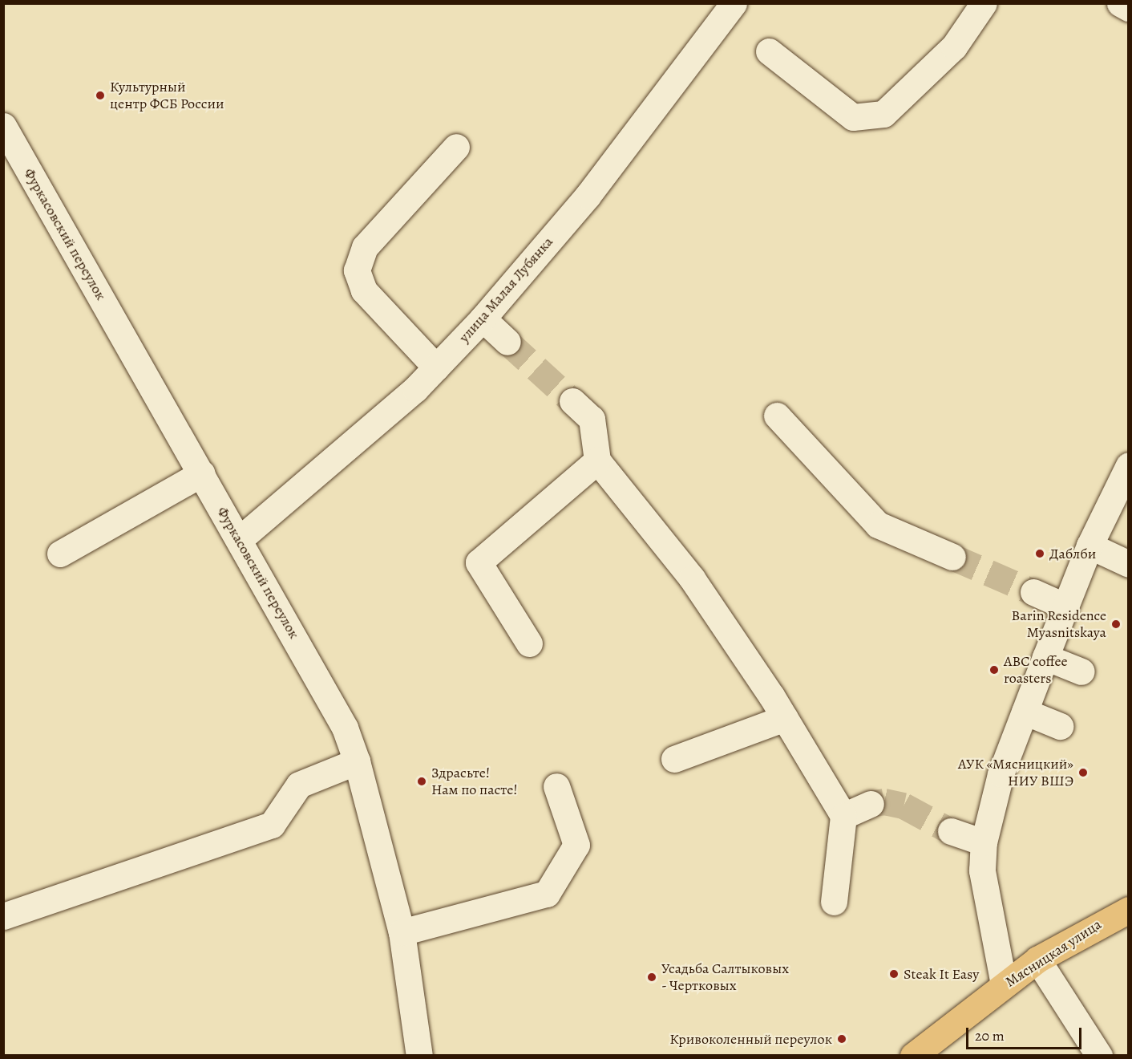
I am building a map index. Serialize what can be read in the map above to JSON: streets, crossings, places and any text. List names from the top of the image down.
{
  "streets": {
    "main road": ["Мясницкая улица"],
    "street": ["Фуркасовский переулок", "улица Малая Лубянка"]
  },
  "crossings": [
    ["Фуркасовский переулок", "улица Малая Лубянка"]
  ],
  "places": [
    "Культурный центр ФСБ России",
    "Даблби",
    "Barin Residence Myasnitskaya",
    "ABC coffee roasters",
    "АУК «Мясницкий» НИУ ВШЭ",
    "Здрасьте! Нам по пасте!",
    "Steak It Easy",
    "Усадьба Салтыковых - Чертковых",
    "Кривоколенный переулок"
  ],
  "scale_bar": "20 m"
}
